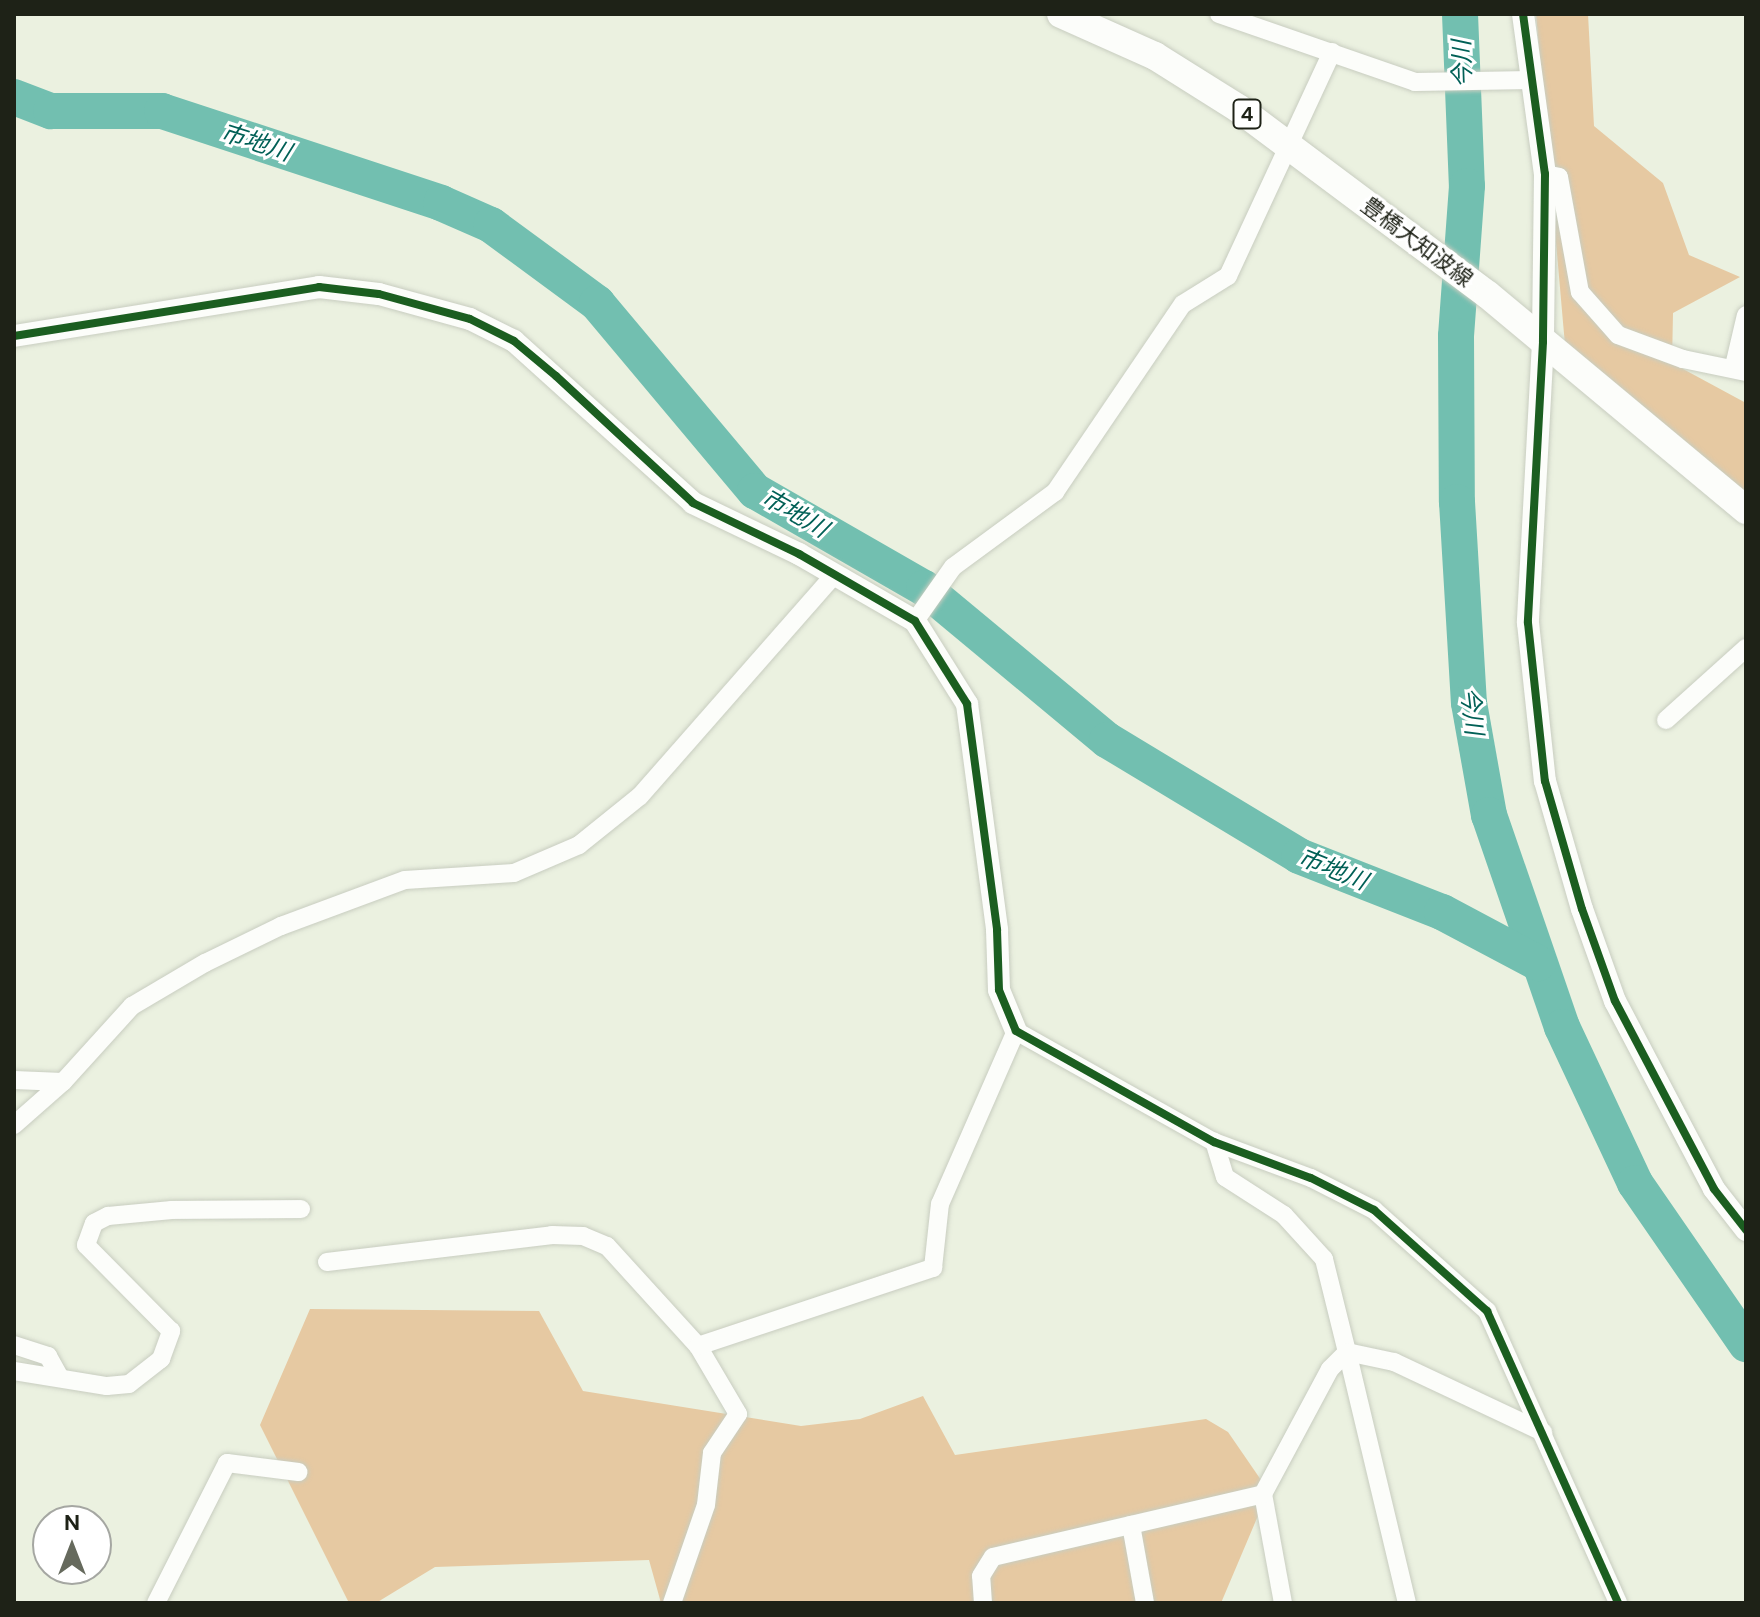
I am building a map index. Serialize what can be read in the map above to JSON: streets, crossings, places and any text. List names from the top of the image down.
{
  "streets": {
    "main road": ["4", "豊橋大知波線"]
  },
  "water": ["今川", "市地川"],
  "north": "top"
}
